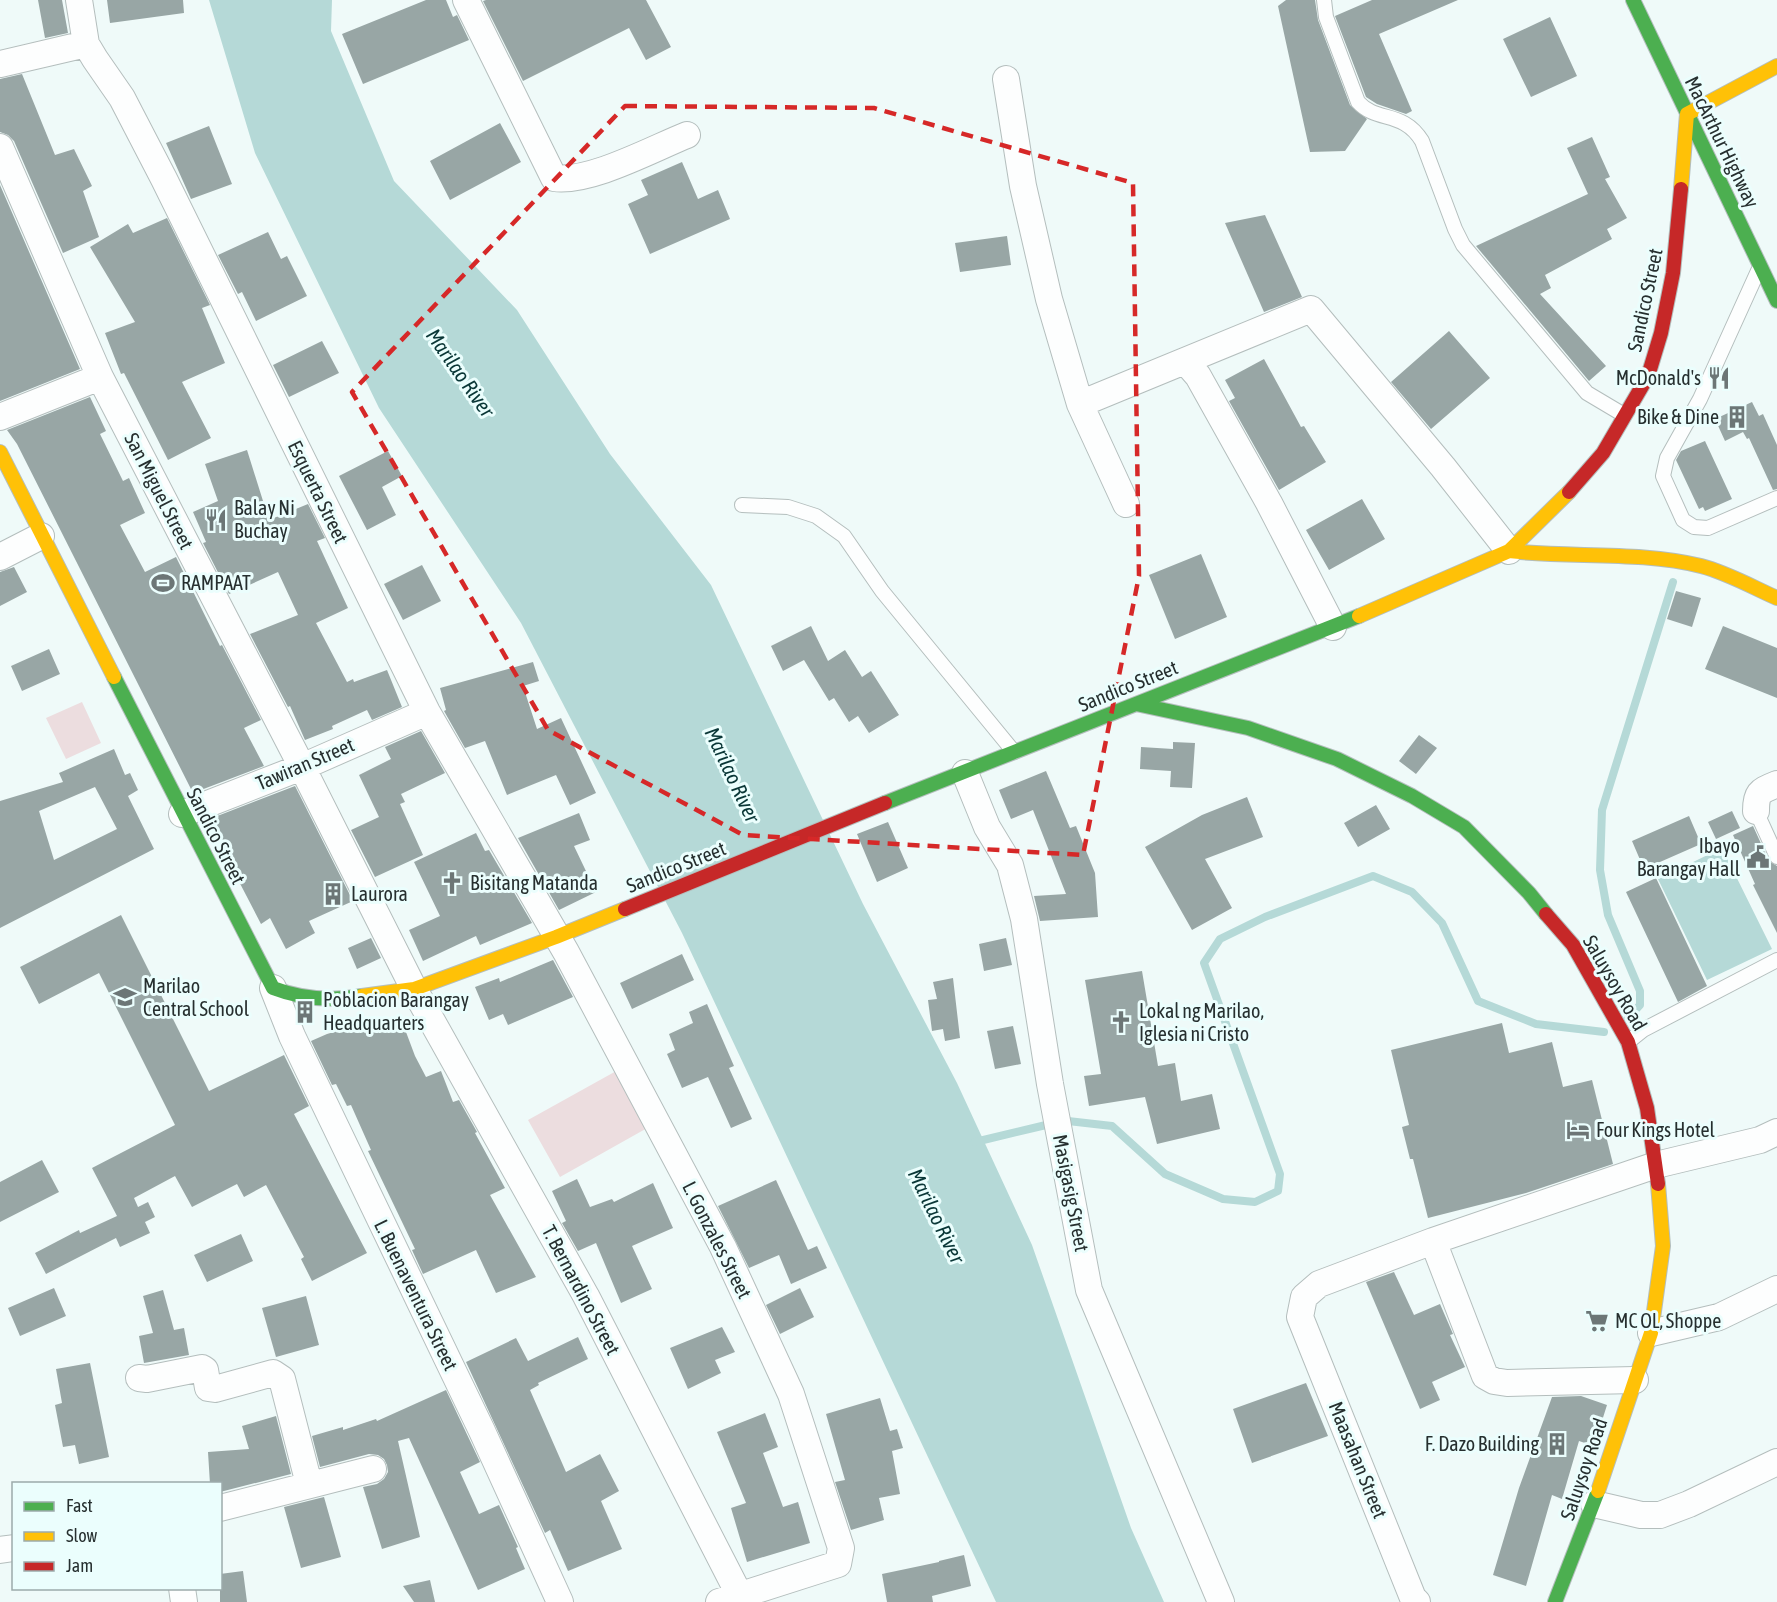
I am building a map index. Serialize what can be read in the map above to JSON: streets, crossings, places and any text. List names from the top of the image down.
{
  "streets": {
    "main road": ["MacArthur Highway", "Sandico Street", "Saluysoy Road"],
    "street": [
      "San Miguel Street",
      "Esquerta Street",
      "Tawiran Street",
      "Masigasig Street",
      "L. Gonzales Street",
      "T. Bernardino Street",
      "L. Buenaventura Street",
      "Maasahan Street"
    ]
  },
  "crossings": [
    ["MacArthur Highway", "Sandico Street"],
    ["Sandico Street", "San Miguel Street"],
    ["Sandico Street", "Esquerta Street"],
    ["Sandico Street", "Tawiran Street"],
    ["Sandico Street", "Saluysoy Road"],
    ["Sandico Street", "Masigasig Street"],
    ["Sandico Street", "L. Gonzales Street"],
    ["Sandico Street", "T. Bernardino Street"],
    ["Sandico Street", "L. Buenaventura Street"],
    ["San Miguel Street", "Tawiran Street"],
    ["San Miguel Street", "T. Bernardino Street"],
    ["Esquerta Street", "Tawiran Street"],
    ["Esquerta Street", "L. Gonzales Street"],
    ["L. Gonzales Street", "T. Bernardino Street"]
  ],
  "water": ["Marilao River"],
  "places": {
    "restaurant": ["McDonald's", "Balay Ni Buchay"],
    "building": [
      "Bike & Dine",
      "Laurora",
      "Poblacion Barangay Headquarters",
      "F. Dazo Building"
    ],
    "sports": ["RAMPAAT"],
    "public building": ["Ibayo Barangay Hall"],
    "church": ["Bisitang Matanda", "Lokal ng Marilao, Iglesia ni Cristo"],
    "school or university": ["Marilao Central School"],
    "hotel": ["Four Kings Hotel"],
    "supermarket": ["MC OL, Shoppe"]
  },
  "legend": ["Fast", "Slow", "Jam"]
}
